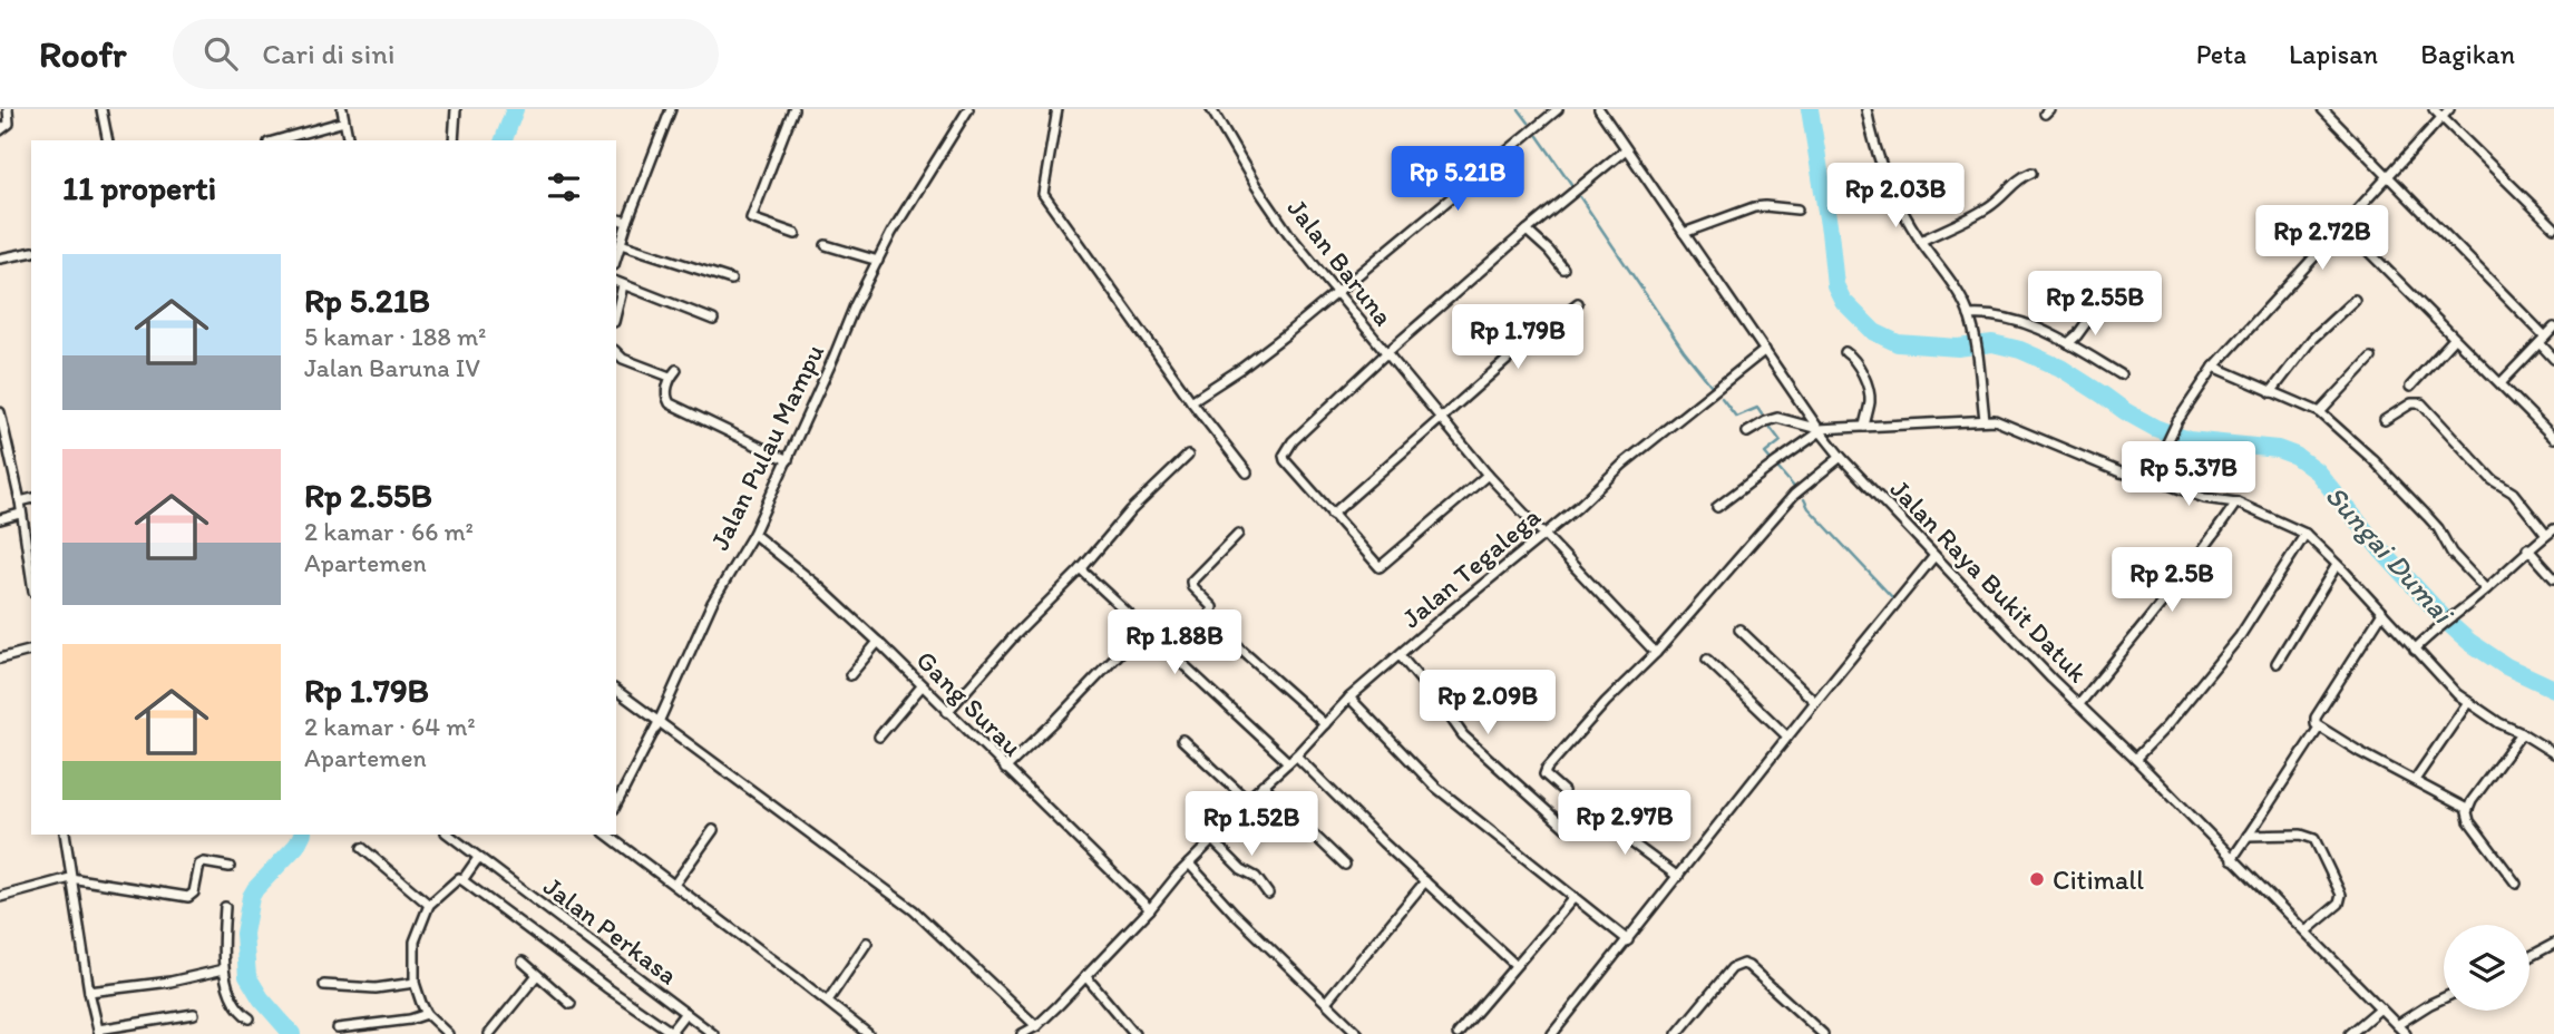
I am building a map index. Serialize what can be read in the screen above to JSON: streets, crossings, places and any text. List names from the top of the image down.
{
  "streets": {
    "street": [
      "Jalan Baruna",
      "Jalan Pulau Mampu",
      "Jalan Tegalega",
      "Jalan Raya Bukit Datuk",
      "Gang Surau",
      "Jalan Perkasa"
    ]
  },
  "crossings": [
    ["Jalan Baruna", "Jalan Tegalega"],
    ["Jalan Pulau Mampu", "Gang Surau"],
    ["Jalan Tegalega", "Jalan Raya Bukit Datuk"],
    ["Jalan Tegalega", "Gang Surau"]
  ],
  "water": ["Sungai Dumai"],
  "places": ["Citimall"],
  "page": {
    "header": "Roofr",
    "search": "Cari di sini",
    "nav": ["Peta", "Lapisan", "Bagikan"],
    "heading": "11 properti",
    "price": [
      "Rp 5.21B",
      "Rp 2.03B",
      "Rp 2.72B",
      "Rp 2.55B",
      "Rp 1.79B",
      "Rp 5.37B",
      "Rp 2.5B",
      "Rp 1.88B",
      "Rp 2.09B",
      "Rp 2.97B",
      "Rp 1.52B"
    ],
    "list": [
      {
        "name": "Rp 5.21B",
        "note": "5 kamar · 188 m² · Jalan Baruna IV"
      },
      {
        "name": "Rp 2.55B",
        "note": "2 kamar · 66 m² · Apartemen"
      },
      {
        "name": "Rp 1.79B",
        "note": "2 kamar · 64 m² · Apartemen"
      }
    ]
  }
}
